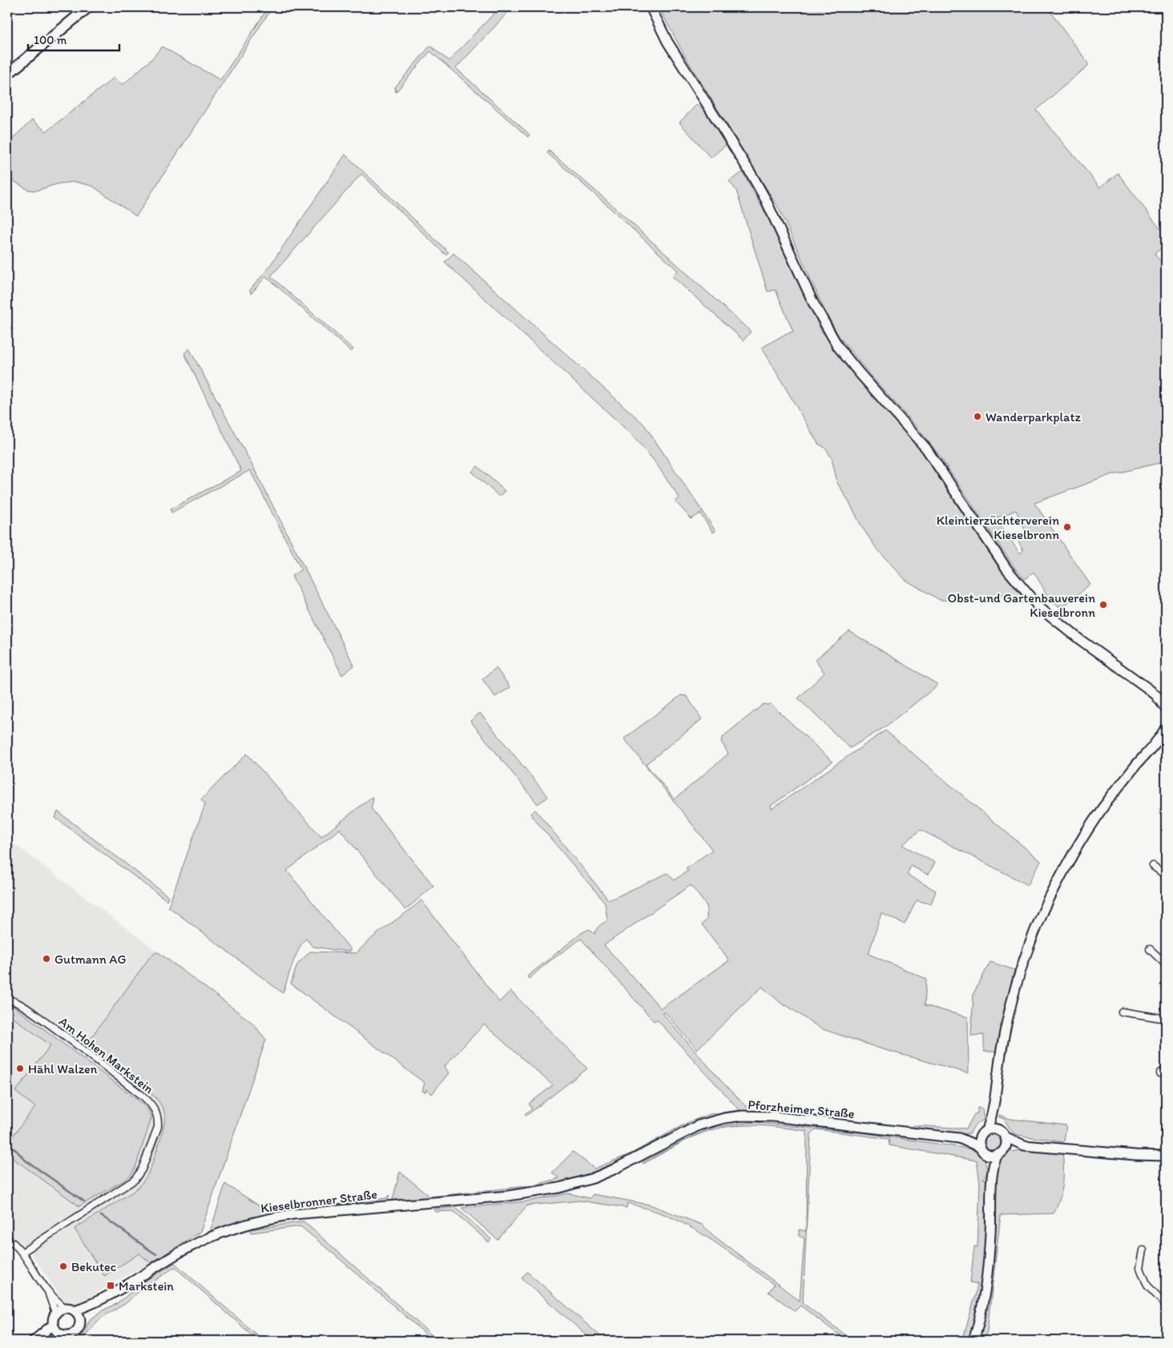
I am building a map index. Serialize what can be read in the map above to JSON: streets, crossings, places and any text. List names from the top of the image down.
{
  "streets": {
    "street": ["Am Hohen Markstein", "Pforzheimer Straße", "Kieselbronner Straße"]
  },
  "crossings": [
    ["Pforzheimer Straße", "Kieselbronner Straße"]
  ],
  "places": {
    "other": [
      "Wanderparkplatz",
      "Kleintierzüchterverein Kieselbronn",
      "Obst-und Gartenbauverein Kieselbronn",
      "Gutmann AG",
      "Hähl Walzen",
      "Bekutec"
    ],
    "transit": ["Markstein"]
  },
  "scale_bar": "100 m"
}
